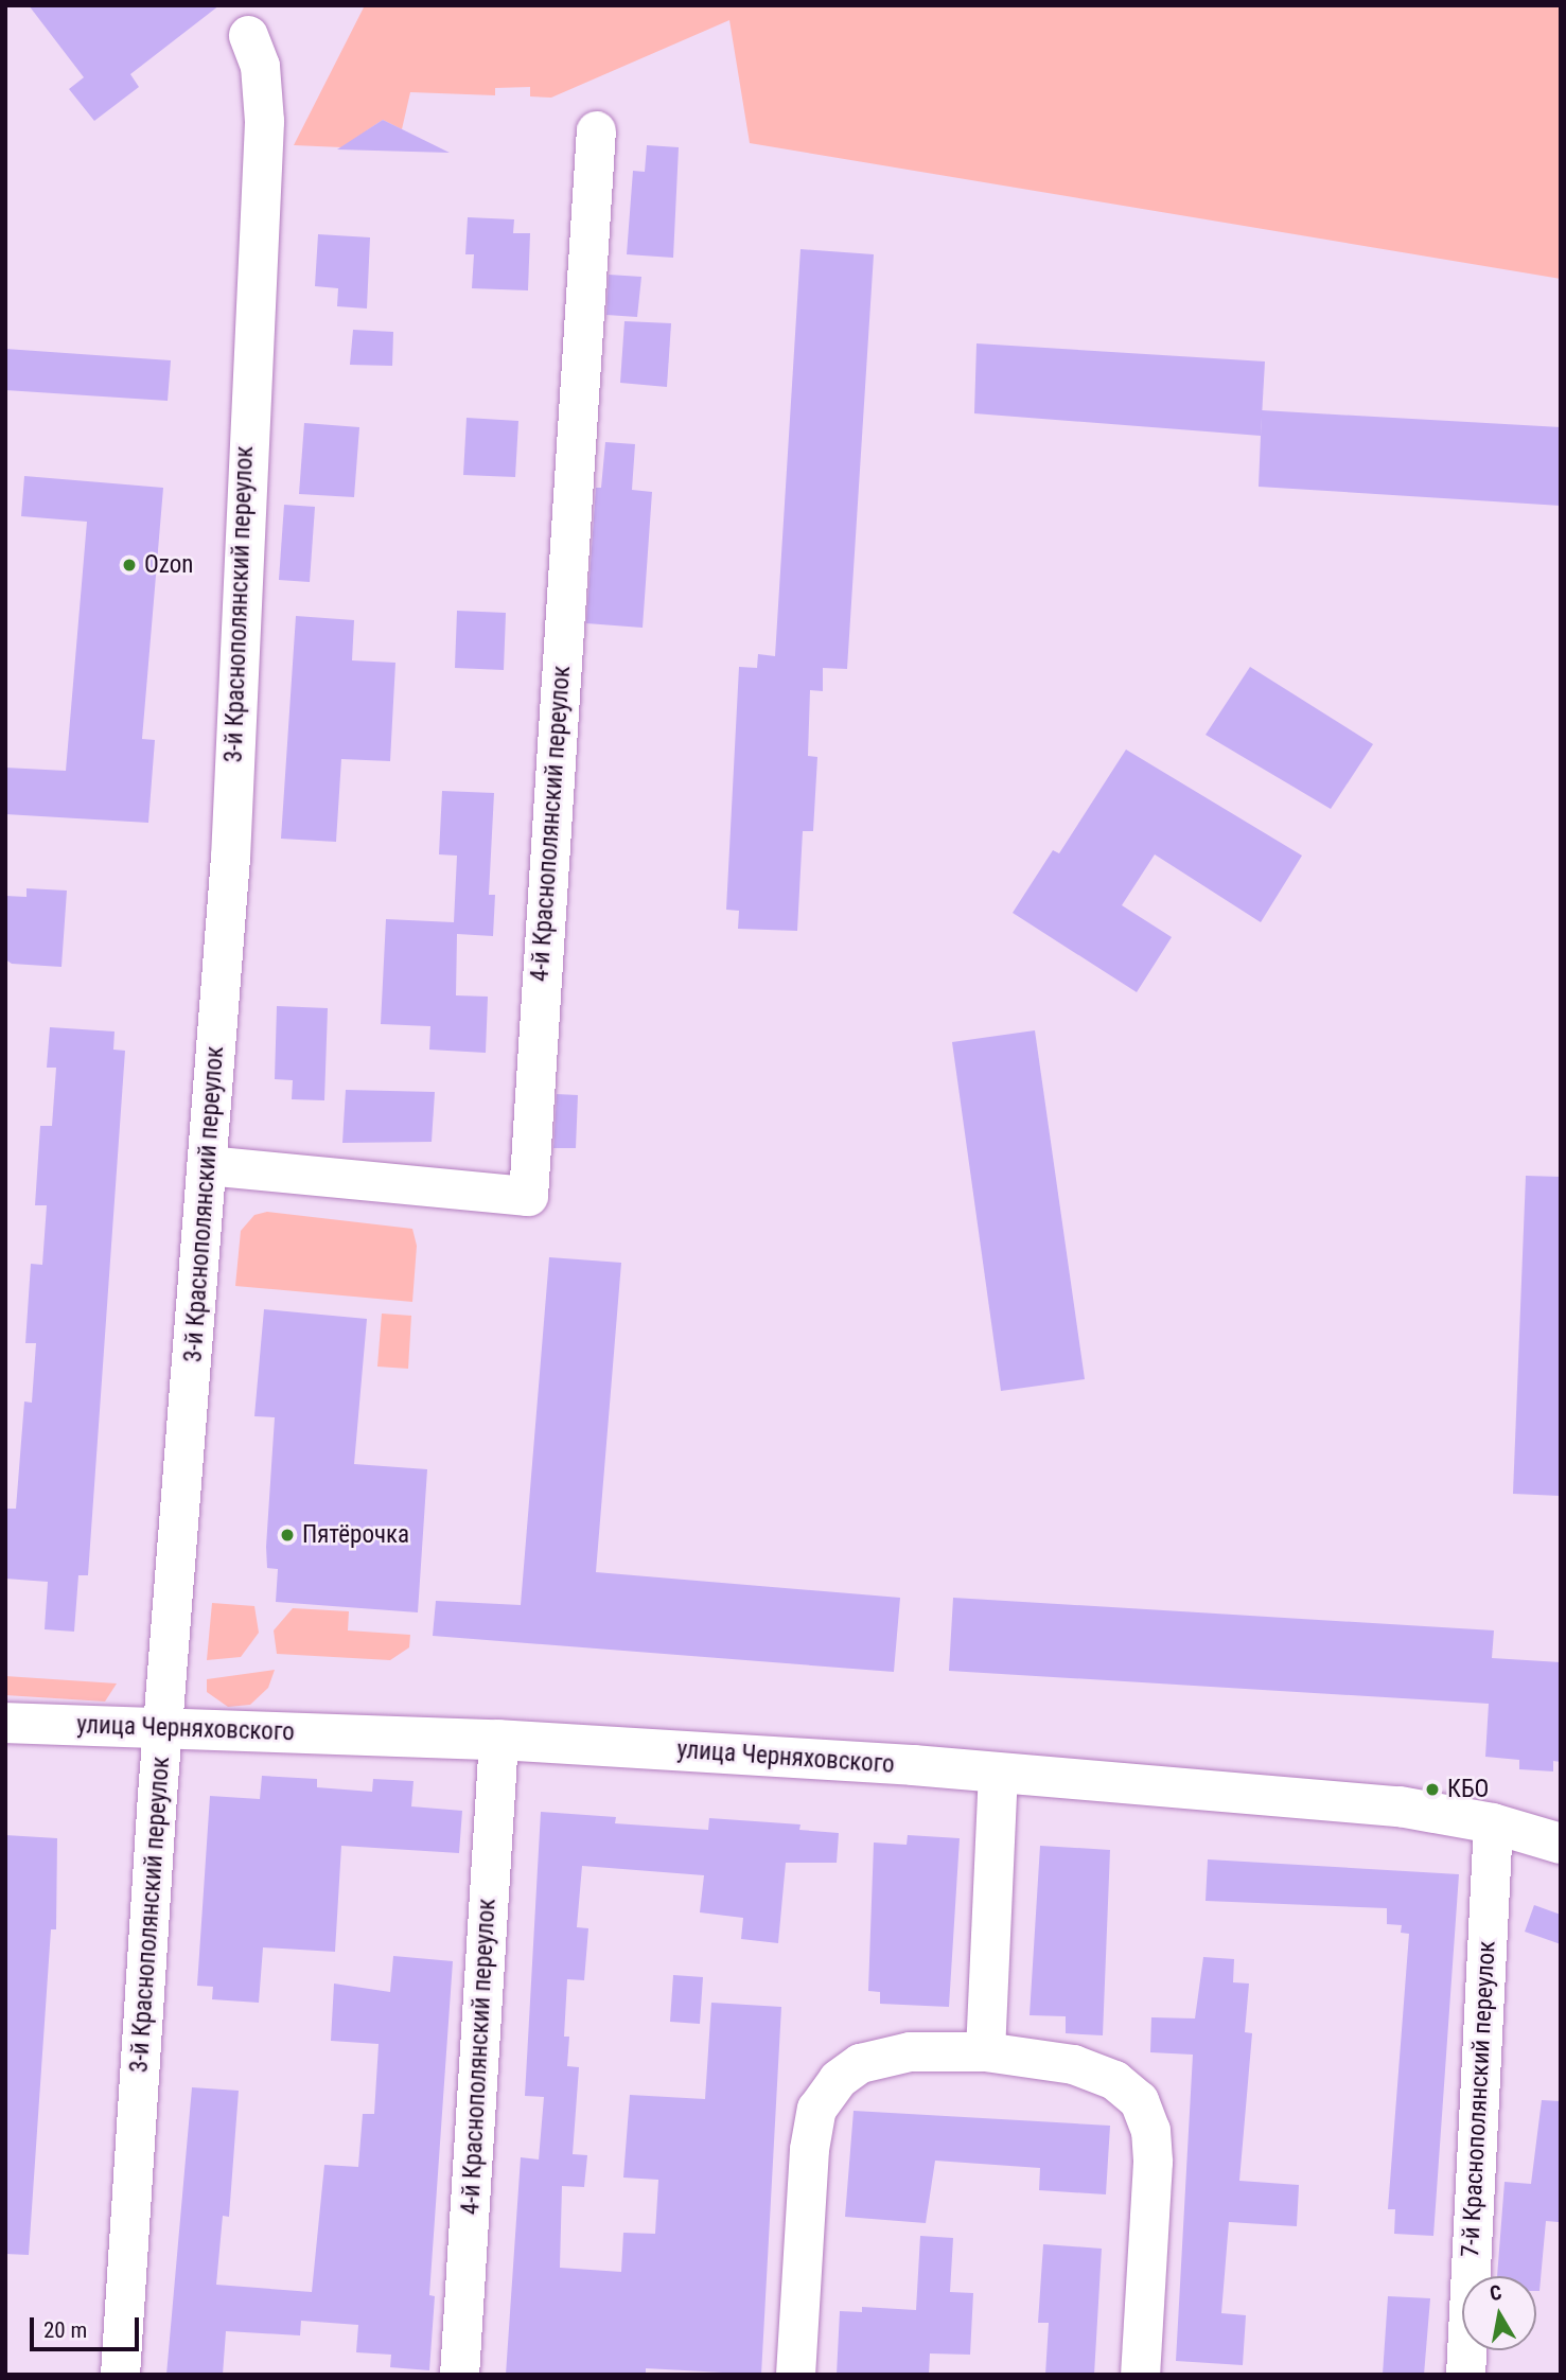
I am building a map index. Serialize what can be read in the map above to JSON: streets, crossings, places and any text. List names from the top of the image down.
{
  "streets": {
    "main road": ["улица Черняховского"],
    "street": ["3-й Краснополянский переулок", "4-й Краснополянский переулок", "7-й Краснополянский переулок"]
  },
  "crossings": [
    ["3-й Краснополянский переулок", "4-й Краснополянский переулок"],
    ["3-й Краснополянский переулок", "улица Черняховского"],
    ["4-й Краснополянский переулок", "улица Черняховского"],
    ["улица Черняховского", "7-й Краснополянский переулок"]
  ],
  "places": ["Ozon", "Пятёрочка", "КБО"],
  "scale_bar": "20 m",
  "north": "top"
}
